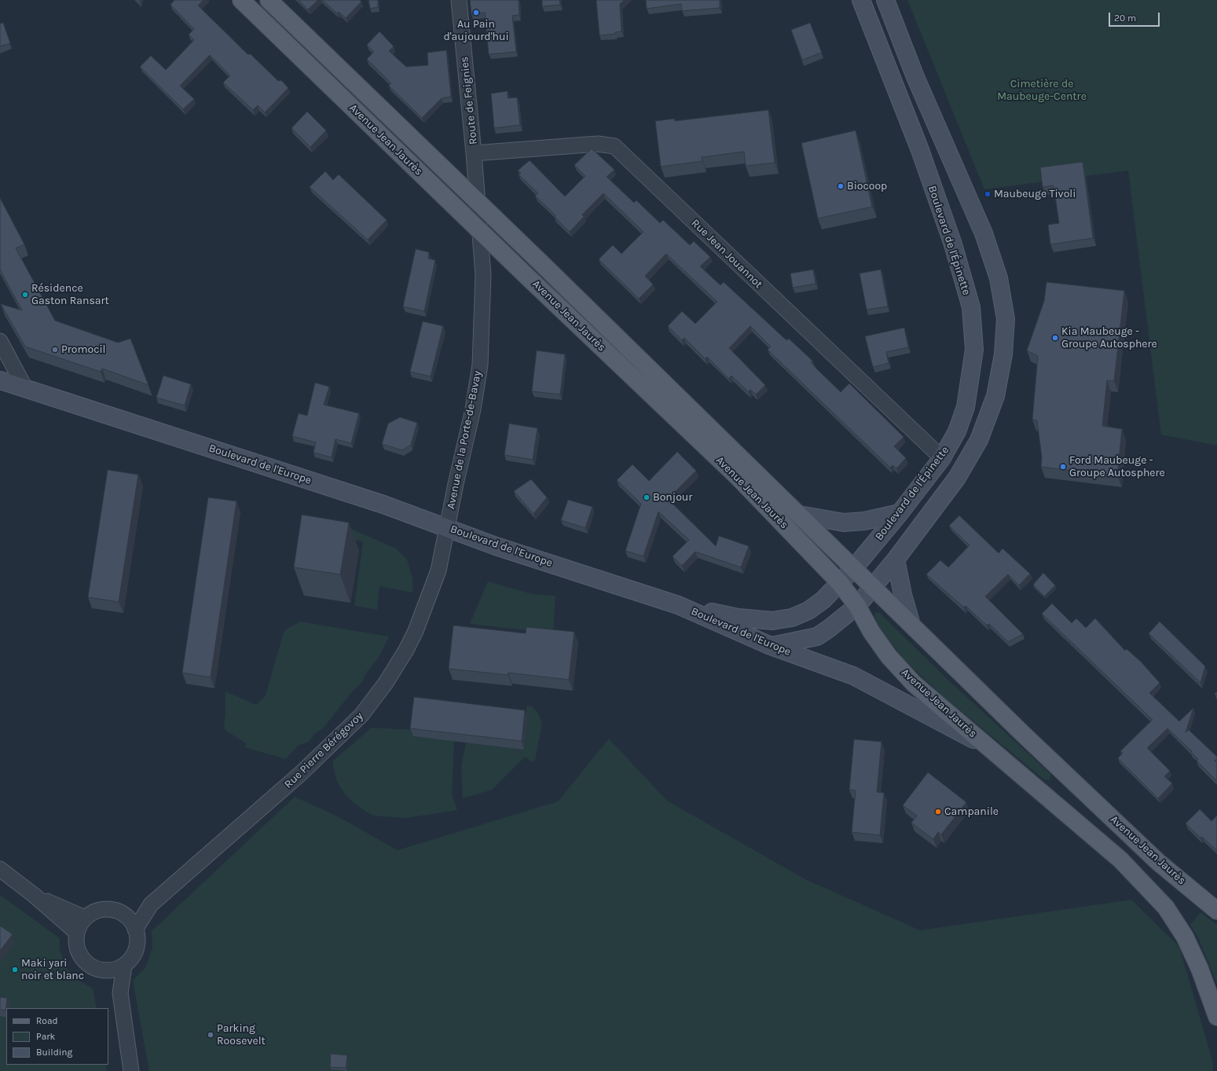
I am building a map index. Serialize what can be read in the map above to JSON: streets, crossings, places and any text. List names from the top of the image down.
{
  "streets": {
    "main road": ["Avenue Jean Jaurès"],
    "street": [
      "Route de Feignies",
      "Boulevard de l'Épinette",
      "Rue Jean Jouannot",
      "Avenue de la Porte-de-Bavay",
      "Boulevard de l'Europe",
      "Rue Pierre Bérégovoy"
    ]
  },
  "crossings": [
    ["Route de Feignies", "Avenue Jean Jaurès"],
    ["Route de Feignies", "Rue Jean Jouannot"],
    ["Route de Feignies", "Avenue de la Porte-de-Bavay"],
    ["Avenue Jean Jaurès", "Boulevard de l'Épinette"],
    ["Avenue Jean Jaurès", "Avenue de la Porte-de-Bavay"],
    ["Avenue Jean Jaurès", "Boulevard de l'Europe"],
    ["Boulevard de l'Épinette", "Rue Jean Jouannot"],
    ["Boulevard de l'Épinette", "Boulevard de l'Europe"],
    ["Avenue de la Porte-de-Bavay", "Boulevard de l'Europe"],
    ["Avenue de la Porte-de-Bavay", "Rue Pierre Bérégovoy"],
    ["Boulevard de l'Europe", "Rue Pierre Bérégovoy"]
  ],
  "parks": ["Cimetière de Maubeuge-Centre"],
  "places": [
    "Au Pain d'aujourd'hui",
    "Biocoop",
    "Maubeuge Tivoli",
    "Résidence Gaston Ransart",
    "Kia Maubeuge - Groupe Autosphere",
    "Promocil",
    "Ford Maubeuge - Groupe Autosphere",
    "Bonjour",
    "Campanile",
    "Maki yari noir et blanc",
    "Parking Roosevelt"
  ],
  "legend": ["Road", "Park", "Building"],
  "scale_bar": "20 m"
}
